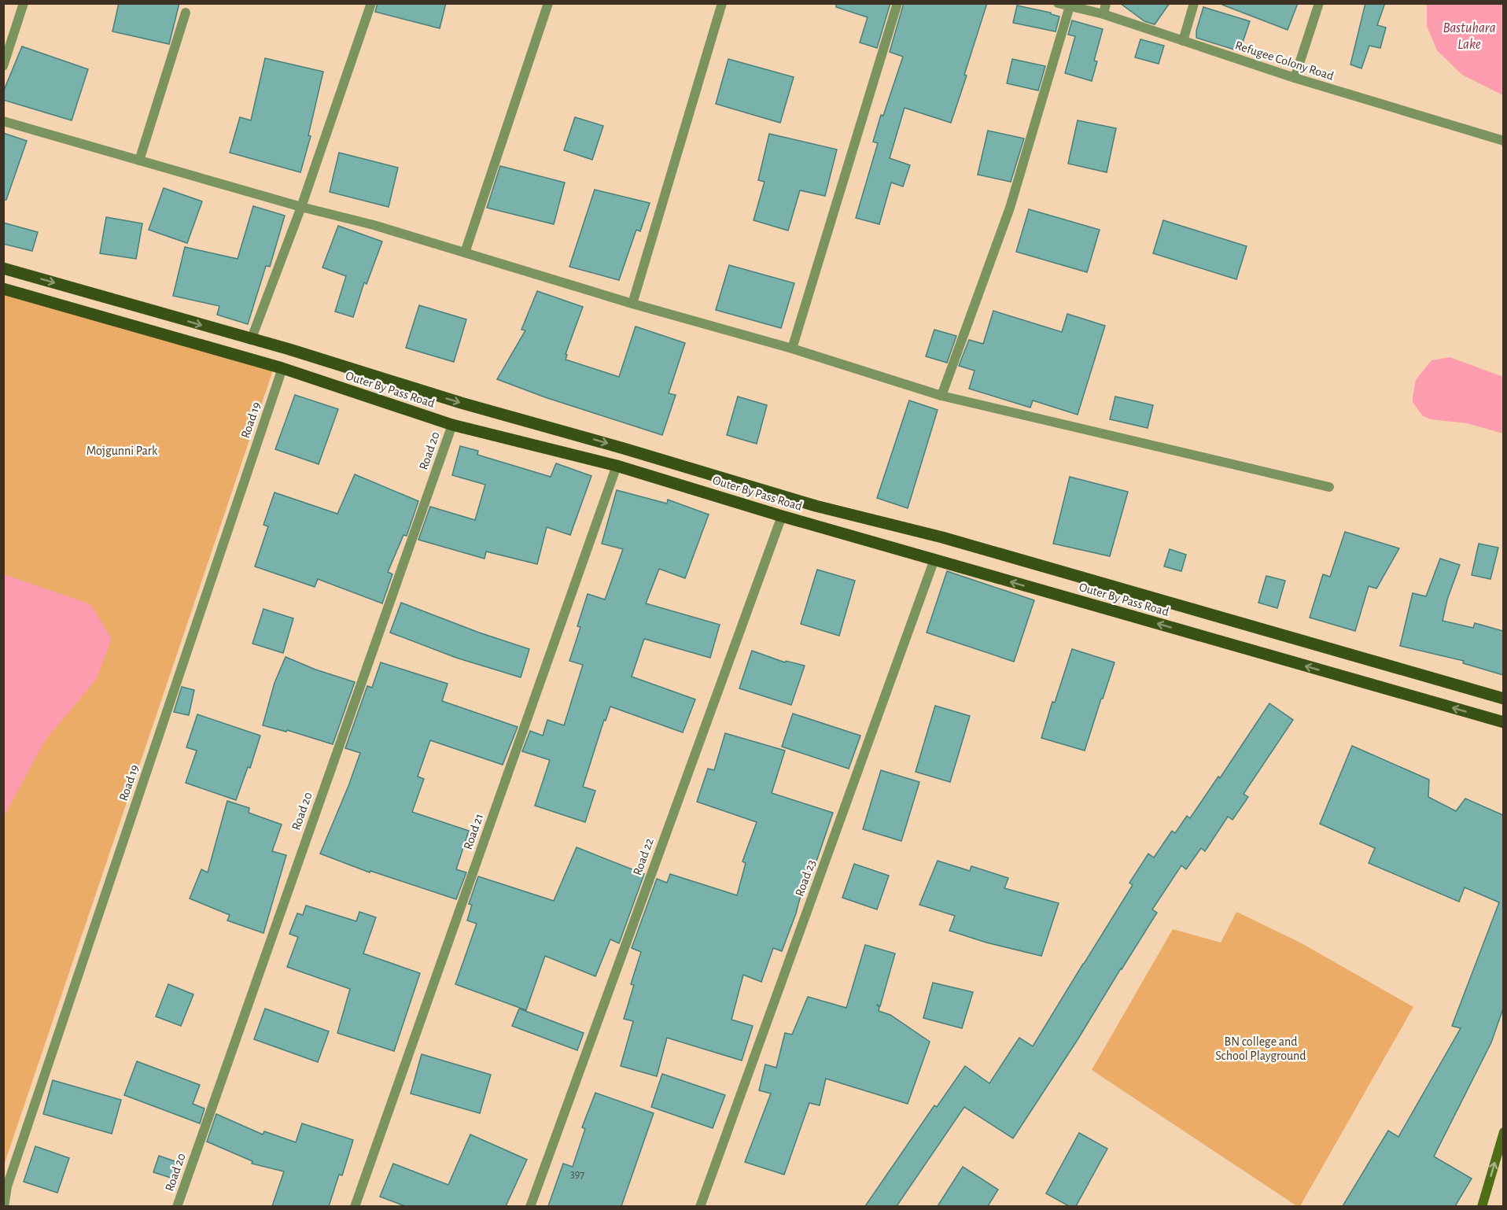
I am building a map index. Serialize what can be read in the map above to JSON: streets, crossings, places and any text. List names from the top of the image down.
{
  "streets": {
    "main road": ["Outer By Pass Road"],
    "street": [
      "Refugee Colony Road",
      "Road 19",
      "Road 20",
      "Road 21",
      "Road 22",
      "Road 23"
    ]
  },
  "crossings": [
    ["Outer By Pass Road", "Road 19"],
    ["Outer By Pass Road", "Road 20"],
    ["Outer By Pass Road", "Road 21"],
    ["Outer By Pass Road", "Road 22"],
    ["Outer By Pass Road", "Road 23"]
  ],
  "water": ["Bastuhara Lake"],
  "parks": ["Mojgunni Park", "BN college and School Playground"],
  "house_numbers": ["397"]
}
